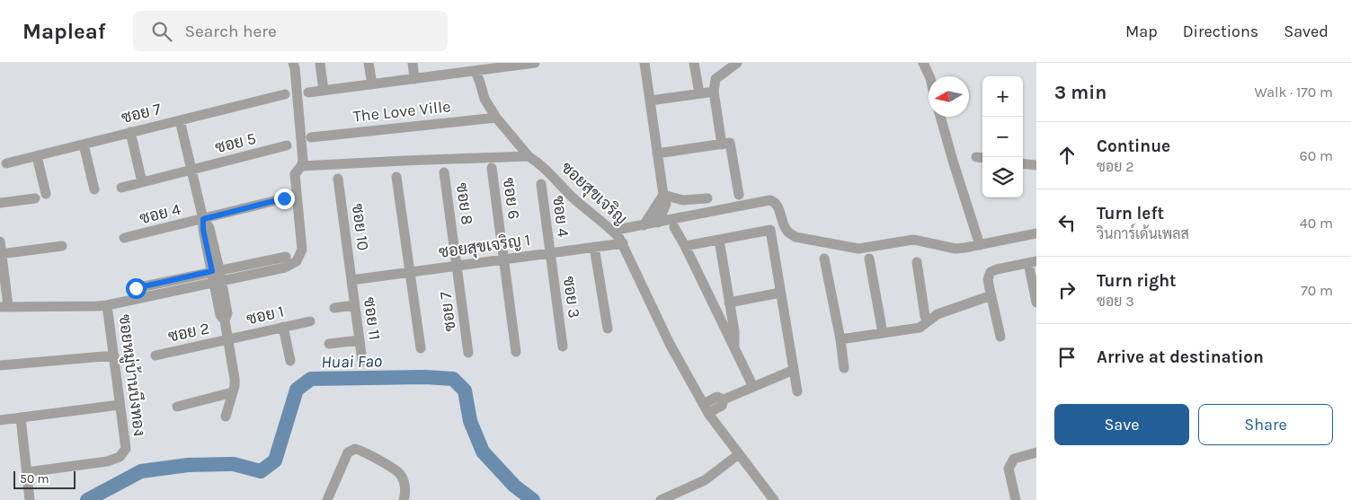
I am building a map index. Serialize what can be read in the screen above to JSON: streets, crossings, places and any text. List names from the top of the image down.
{
  "streets": {
    "street": [
      "The Love Ville",
      "ซอย 7",
      "ซอย 5",
      "ซอยสุขเจริญ",
      "ซอย 6",
      "ซอย 8",
      "ซอย 4",
      "ซอย 10",
      "ซอยสุขเจริญ 1",
      "ซอย 3",
      "ซอย 1",
      "ซอย 11",
      "ซอย 2",
      "ซอยหมู่บ้านบึงทอง"
    ]
  },
  "crossings": [
    ["The Love Ville", "ซอยสุขเจริญ"],
    ["ซอย 7", "ซอย 8"],
    ["ซอย 7", "ซอยสุขเจริญ 1"],
    ["ซอยสุขเจริญ", "ซอยสุขเจริญ 1"],
    ["ซอย 6", "ซอยสุขเจริญ 1"],
    ["ซอย 8", "ซอยสุขเจริญ 1"],
    ["ซอย 4", "ซอยสุขเจริญ 1"],
    ["ซอย 4", "ซอย 3"],
    ["ซอย 10", "ซอยสุขเจริญ 1"],
    ["ซอย 10", "ซอย 11"],
    ["ซอยสุขเจริญ 1", "ซอย 3"],
    ["ซอยสุขเจริญ 1", "ซอย 11"],
    ["ซอย 1", "ซอย 2"]
  ],
  "water": ["Huai Fao"],
  "scale_bar": "50 m",
  "north": "left",
  "page": {
    "header": "Mapleaf",
    "search": "Search here",
    "nav": ["Map", "Directions", "Saved"],
    "heading": ["3 min", "Walk · 170 m"],
    "map_buttons": ["+", "−"],
    "list": [
      ["Continue", "ซอย 2", "60 m"],
      ["Turn left", "วินการ์เด้นเพลส", "40 m"],
      ["Turn right", "ซอย 3", "70 m"],
      "Arrive at destination"
    ],
    "buttons": ["Save", "Share"],
    "scale": "50 m"
  }
}
